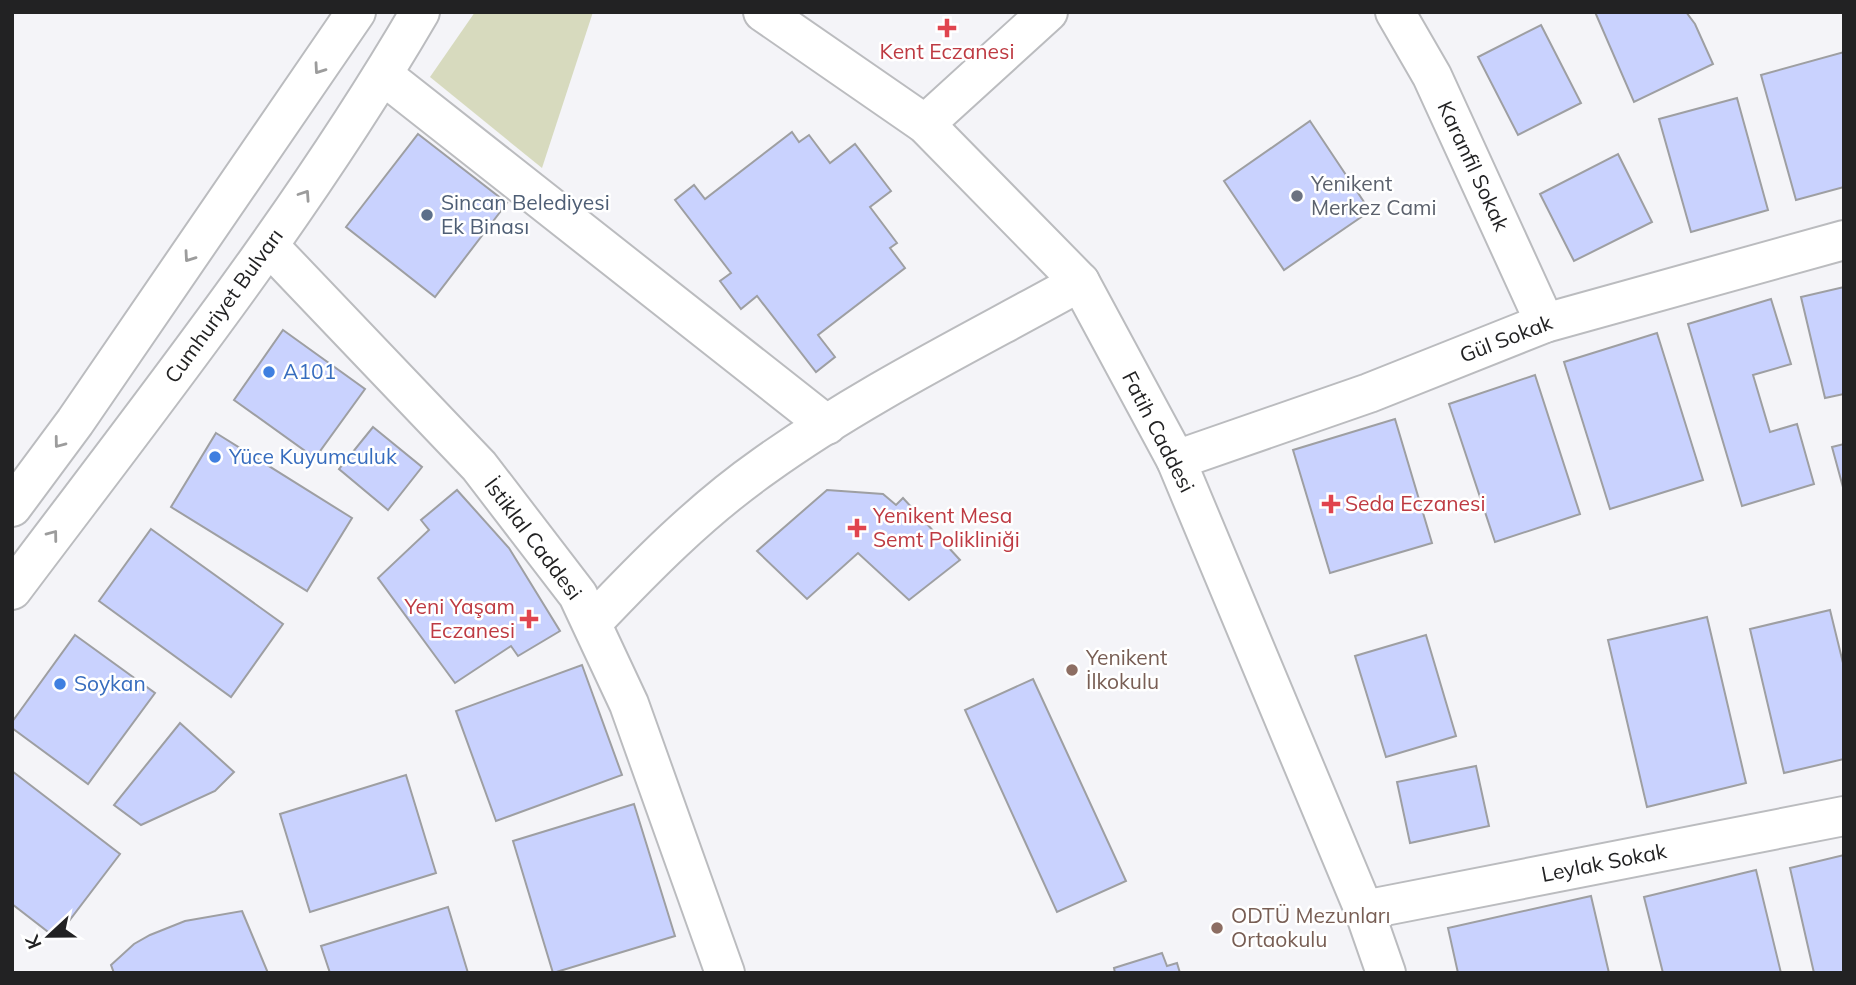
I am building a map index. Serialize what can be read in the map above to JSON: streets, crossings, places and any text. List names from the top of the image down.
{
  "streets": {
    "street": [
      "Karanfil Sokak",
      "Cumhuriyet Bulvarı",
      "Gül Sokak",
      "Fatih Caddesi",
      "İstiklal Caddesi",
      "Leylak Sokak"
    ]
  },
  "crossings": [
    ["Karanfil Sokak", "Gül Sokak"],
    ["Cumhuriyet Bulvarı", "İstiklal Caddesi"],
    ["Gül Sokak", "Fatih Caddesi"],
    ["Fatih Caddesi", "Leylak Sokak"]
  ],
  "places": {
    "health": [
      "Kent Eczanesi",
      "Seda Eczanesi",
      "Yenikent Mesa Semt Polikliniği",
      "Yeni Yaşam Eczanesi"
    ],
    "other": [
      "Yenikent Merkez Cami",
      "Sincan Belediyesi Ek Binası",
      "A101",
      "Yüce Kuyumculuk",
      "Yenikent İlkokulu",
      "Soykan",
      "ODTÜ Mezunları Ortaokulu"
    ]
  },
  "north": "left"
}
